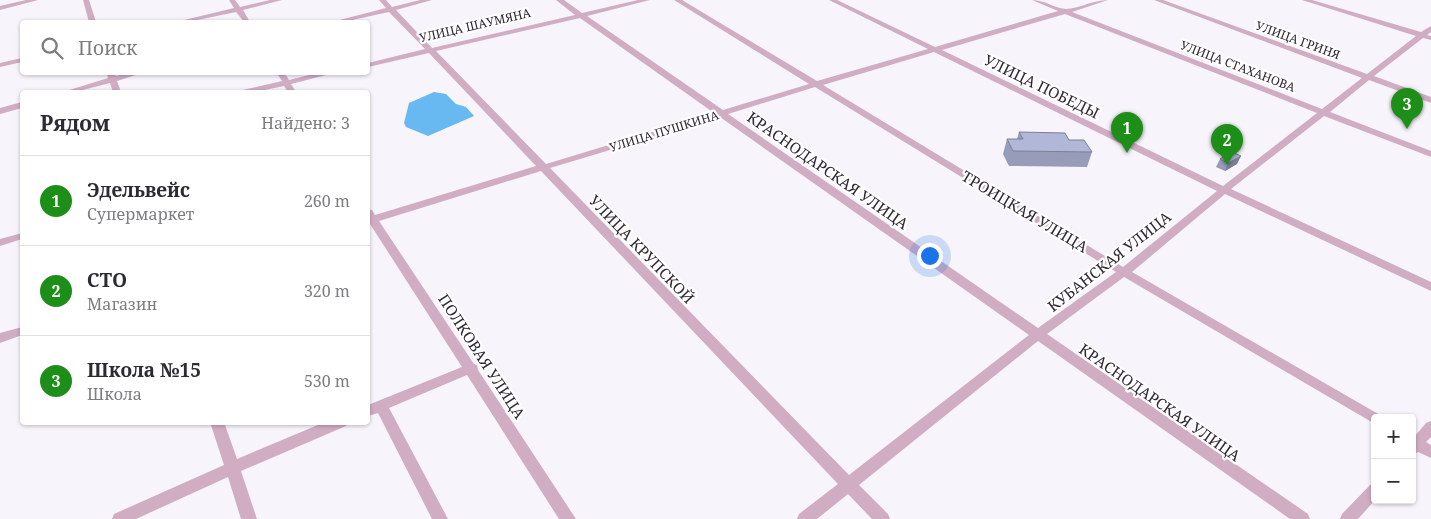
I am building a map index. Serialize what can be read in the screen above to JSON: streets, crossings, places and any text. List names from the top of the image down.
{
  "streets": {
    "street": [
      "УЛИЦА ШАУМЯНА",
      "УЛИЦА ГРИНЯ",
      "УЛИЦА СТАХАНОВА",
      "УЛИЦА ПОБЕДЫ",
      "УЛИЦА ПУШКИНА",
      "КРАСНОДАРСКАЯ УЛИЦА",
      "ТРОИЦКАЯ УЛИЦА",
      "УЛИЦА КРУПСКОЙ",
      "КУБАНСКАЯ УЛИЦА",
      "ПОЛКОВАЯ УЛИЦА"
    ]
  },
  "crossings": [
    ["УЛИЦА ШАУМЯНА", "КРАСНОДАРСКАЯ УЛИЦА"],
    ["УЛИЦА ШАУМЯНА", "УЛИЦА КРУПСКОЙ"],
    ["УЛИЦА ГРИНЯ", "КУБАНСКАЯ УЛИЦА"],
    ["УЛИЦА СТАХАНОВА", "УЛИЦА ПУШКИНА"],
    ["УЛИЦА СТАХАНОВА", "КУБАНСКАЯ УЛИЦА"],
    ["УЛИЦА ПОБЕДЫ", "УЛИЦА ПУШКИНА"],
    ["УЛИЦА ПОБЕДЫ", "КУБАНСКАЯ УЛИЦА"],
    ["УЛИЦА ПУШКИНА", "КРАСНОДАРСКАЯ УЛИЦА"],
    ["УЛИЦА ПУШКИНА", "ТРОИЦКАЯ УЛИЦА"],
    ["УЛИЦА ПУШКИНА", "УЛИЦА КРУПСКОЙ"],
    ["КРАСНОДАРСКАЯ УЛИЦА", "КУБАНСКАЯ УЛИЦА"],
    ["ТРОИЦКАЯ УЛИЦА", "КУБАНСКАЯ УЛИЦА"],
    ["УЛИЦА КРУПСКОЙ", "КУБАНСКАЯ УЛИЦА"]
  ],
  "page": {
    "search": "Поиск",
    "pins": ["3", "1", "2"],
    "heading": ["Рядом", "Найдено: 3"],
    "list": [
      {
        "mark": "1",
        "name": "Эдельвейс",
        "note": "Супермаркет",
        "value": "260 m"
      },
      {
        "mark": "2",
        "name": "СТО",
        "note": "Магазин",
        "value": "320 m"
      },
      {
        "mark": "3",
        "name": "Школа №15",
        "note": "Школа",
        "value": "530 m"
      }
    ],
    "map_buttons": ["+", "−"]
  }
}
